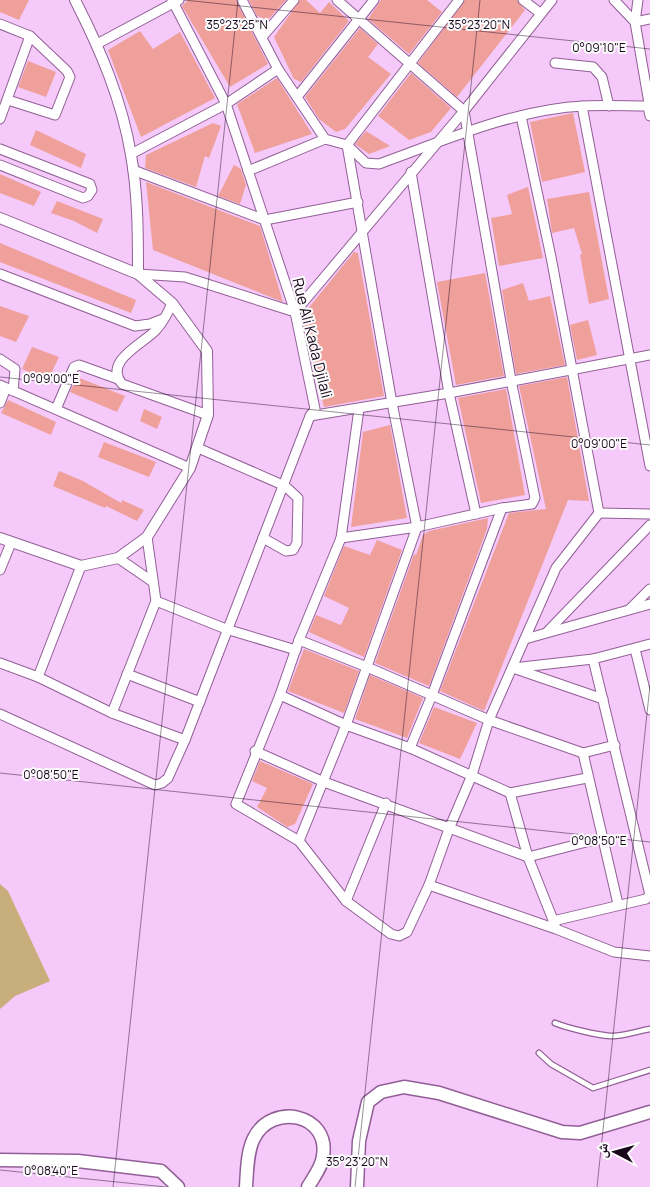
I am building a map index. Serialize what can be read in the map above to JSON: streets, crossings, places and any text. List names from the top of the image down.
{
  "streets": {
    "street": ["Rue Ali Kada Djilali"]
  },
  "north": "left",
  "coordinates": [
    "35°23'25\"N",
    "35°23'20\"N",
    "0°09'10\"E",
    "0°09'00\"E",
    "0°08'50\"E",
    "0°08'40\"E"
  ]
}
